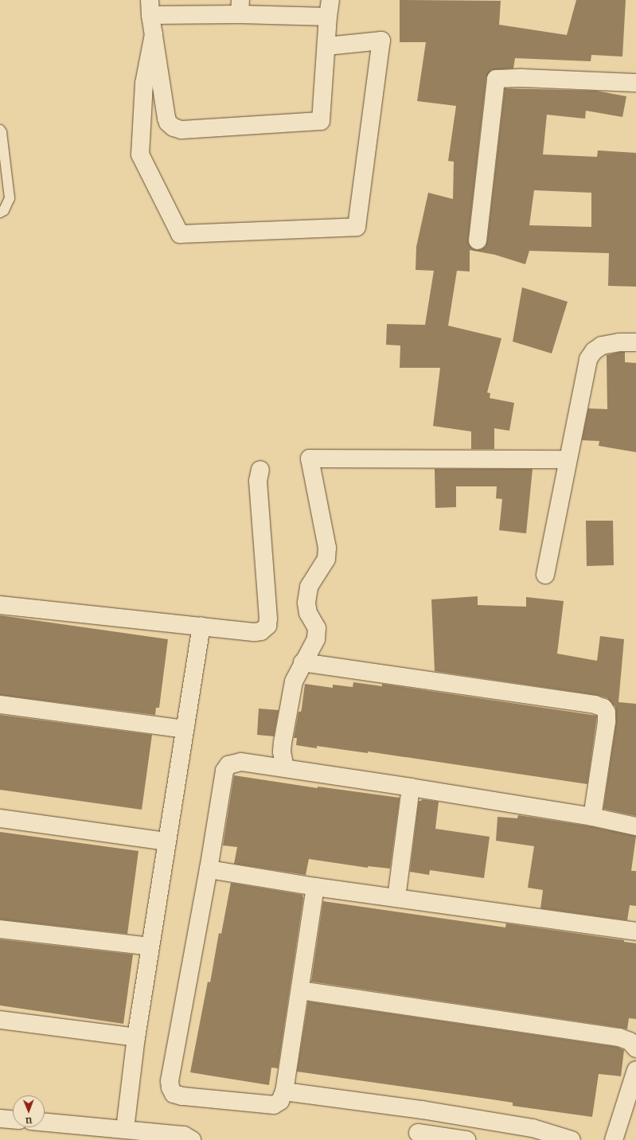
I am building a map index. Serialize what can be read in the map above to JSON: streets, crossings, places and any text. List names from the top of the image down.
{
  "north": "bottom"
}
